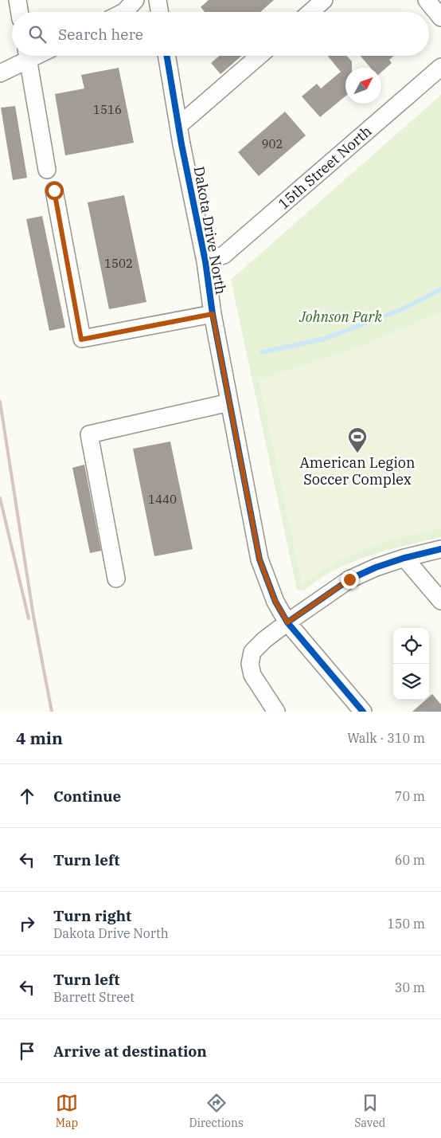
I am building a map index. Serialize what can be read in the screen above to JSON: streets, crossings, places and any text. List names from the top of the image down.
{
  "streets": {
    "street": ["15th Street North", "Dakota Drive North"]
  },
  "crossings": [
    ["15th Street North", "Dakota Drive North"]
  ],
  "parks": ["Johnson Park"],
  "places": {
    "sports": ["American Legion Soccer Complex"]
  },
  "house_numbers": [
    "1516",
    "902",
    "1502",
    "1440"
  ],
  "north": "top right",
  "page": {
    "search": "Search here",
    "heading": ["4 min", "Walk · 310 m"],
    "list": [
      ["Continue", "70 m"],
      ["Turn left", "60 m"],
      ["Turn right", "Dakota Drive North", "150 m"],
      ["Turn left", "Barrett Street", "30 m"],
      "Arrive at destination"
    ],
    "nav": ["Map", "Directions", "Saved"]
  }
}
